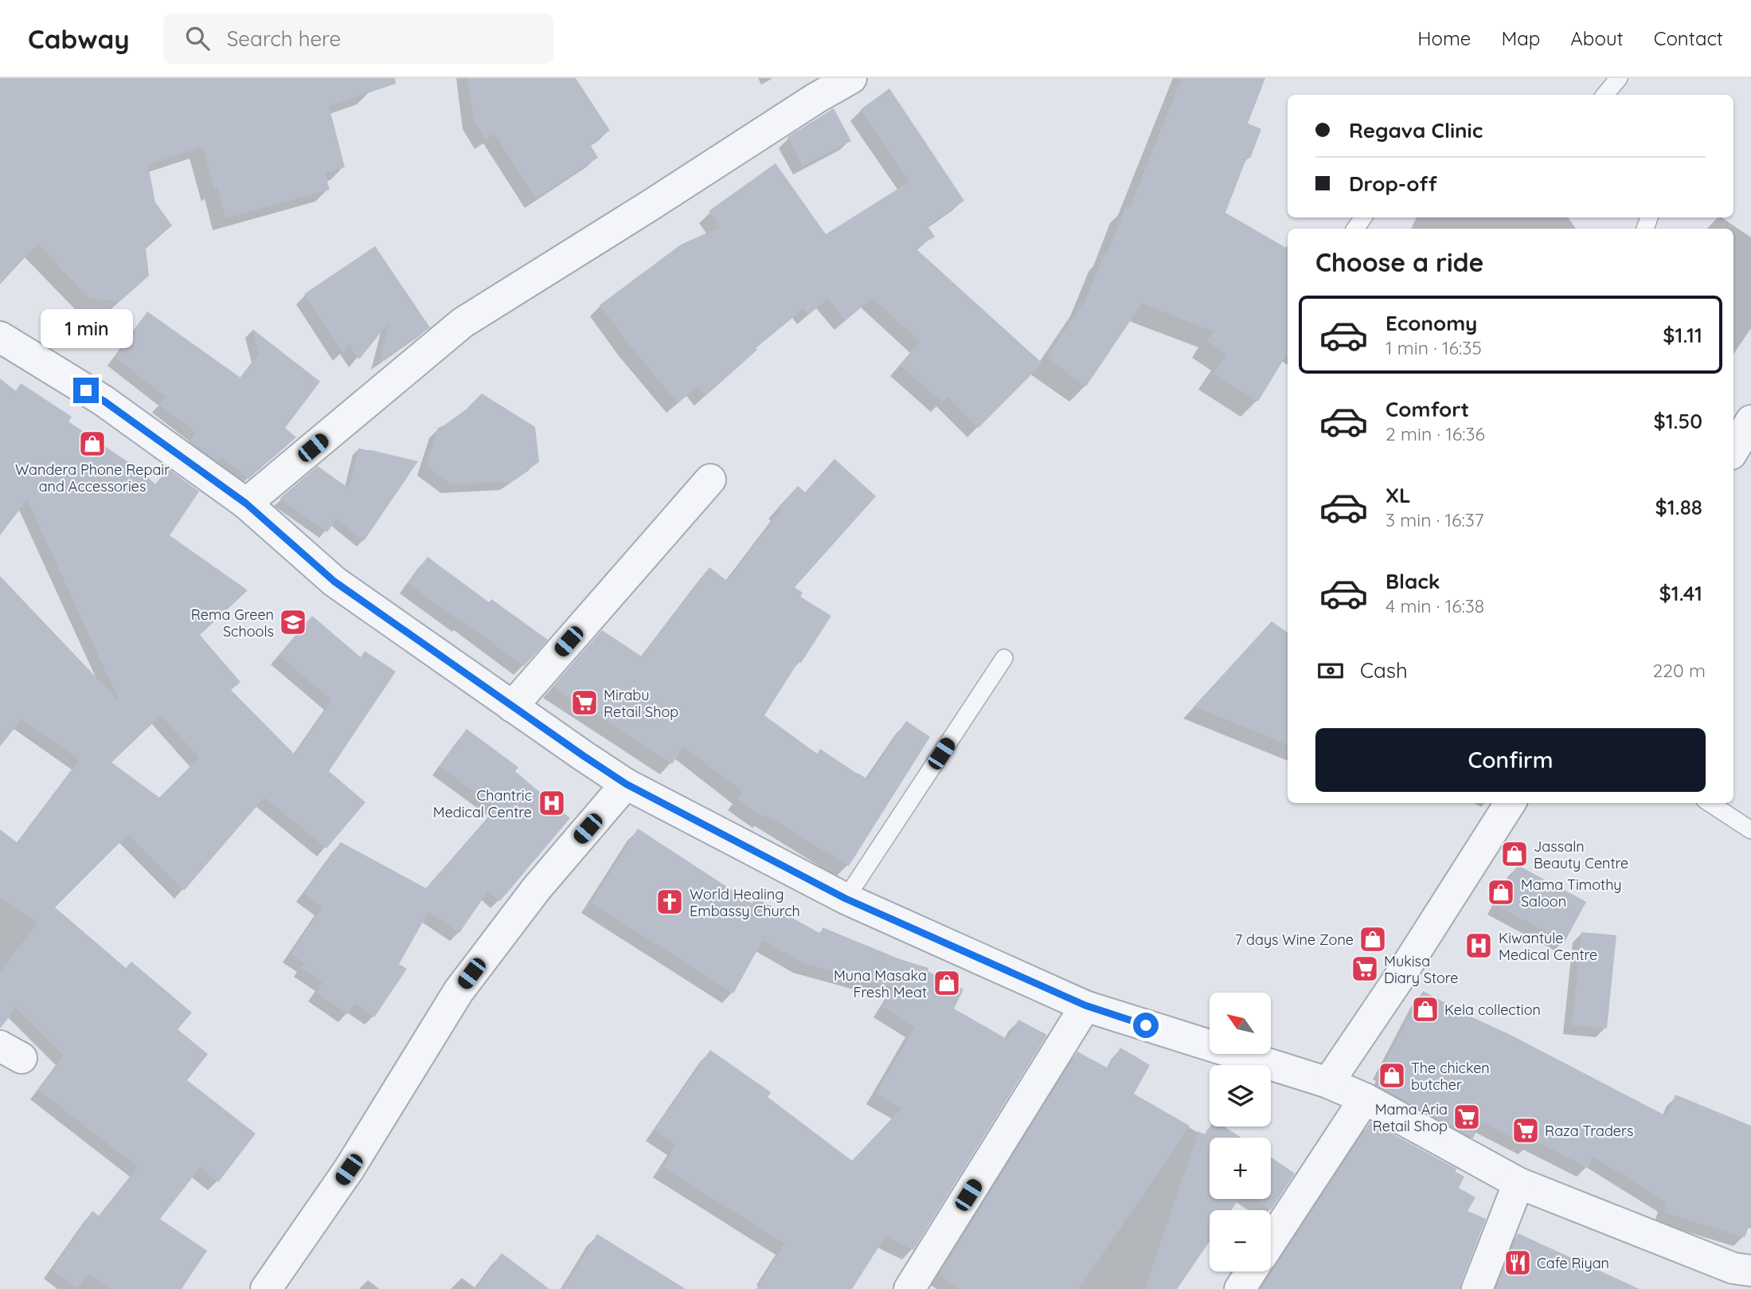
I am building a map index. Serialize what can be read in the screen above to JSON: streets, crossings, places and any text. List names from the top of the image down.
{
  "places": {
    "shop": [
      "Wandera Phone Repair and Accessories",
      "Jassaln Beauty Centre",
      "Mama Timothy Saloon",
      "7 days Wine Zone",
      "Muna Masaka Fresh Meat",
      "Kela collection",
      "The chicken butcher"
    ],
    "school or university": ["Rema Green Schools"],
    "supermarket": [
      "Mirabu Retail Shop",
      "Mukisa Diary Store",
      "Mama Aria Retail Shop",
      "Raza Traders"
    ],
    "hospital": ["Chantric Medical Centre", "Kiwantule Medical Centre"],
    "church": ["World Healing Embassy Church"],
    "restaurant": ["Cafe Riyan"]
  },
  "north": "top left",
  "page": {
    "header": "Cabway",
    "search": "Search here",
    "nav": [
      "Home",
      "Map",
      "About",
      "Contact"
    ],
    "banner": ["Regava Clinic", "Drop-off"],
    "heading": "Choose a ride",
    "list": [
      {
        "name": "Economy",
        "note": "1 min · 16:35",
        "value": "$1.11"
      },
      {
        "name": "Comfort",
        "note": "2 min · 16:36",
        "value": "$1.50"
      },
      {
        "name": "XL",
        "note": "3 min · 16:37",
        "value": "$1.88"
      },
      {
        "name": "Black",
        "note": "4 min · 16:38",
        "value": "$1.41"
      }
    ],
    "bubble": "1 min",
    "pay": ["Cash", "220 m"],
    "buttons": "Confirm",
    "map_buttons": ["+", "−"]
  }
}
